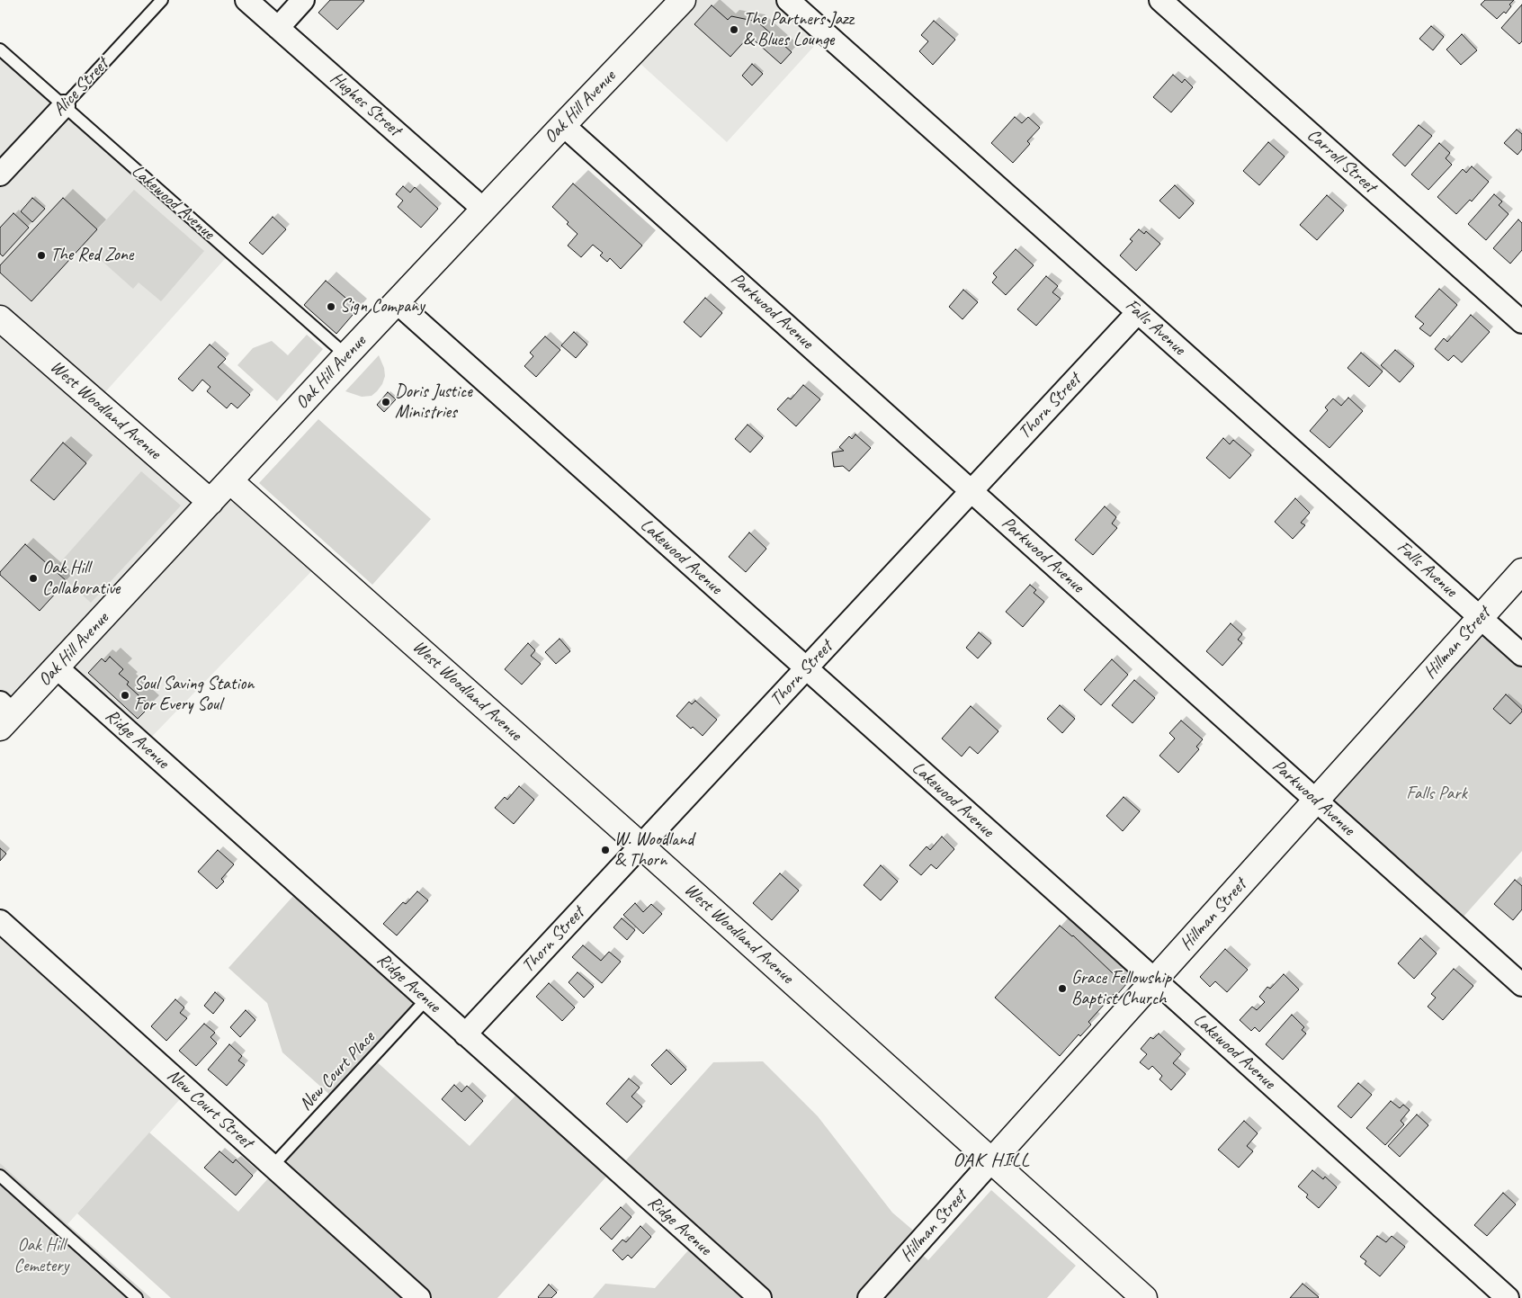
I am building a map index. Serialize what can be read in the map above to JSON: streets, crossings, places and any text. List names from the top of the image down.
{
  "streets": {
    "street": [
      "Alice Street",
      "Hughes Street",
      "Oak Hill Avenue",
      "Carroll Street",
      "Lakewood Avenue",
      "Parkwood Avenue",
      "Falls Avenue",
      "Thorn Street",
      "West Woodland Avenue",
      "Hillman Street",
      "Ridge Avenue",
      "New Court Street"
    ],
    "lane": ["New Court Place"]
  },
  "crossings": [
    ["Alice Street", "Lakewood Avenue"],
    ["Hughes Street", "Oak Hill Avenue"],
    ["Oak Hill Avenue", "Lakewood Avenue"],
    ["Oak Hill Avenue", "Parkwood Avenue"],
    ["Oak Hill Avenue", "West Woodland Avenue"],
    ["Oak Hill Avenue", "Ridge Avenue"],
    ["Lakewood Avenue", "Thorn Street"],
    ["Lakewood Avenue", "Hillman Street"],
    ["Parkwood Avenue", "Thorn Street"],
    ["Parkwood Avenue", "Hillman Street"],
    ["Falls Avenue", "Thorn Street"],
    ["Falls Avenue", "Hillman Street"],
    ["Thorn Street", "West Woodland Avenue"],
    ["Thorn Street", "Ridge Avenue"],
    ["West Woodland Avenue", "Hillman Street"],
    ["Ridge Avenue", "New Court Place"],
    ["New Court Place", "New Court Street"]
  ],
  "districts": ["OAK HILL"],
  "parks": ["Falls Park", "Oak Hill Cemetery"],
  "places": [
    "The Partners Jazz & Blues Lounge",
    "The Red Zone",
    "Sign Company",
    "Doris Justice Ministries",
    "Oak Hill Collaborative",
    "Soul Saving Station For Every Soul",
    "W. Woodland & Thorn",
    "Grace Fellowship Baptist Church"
  ]
}
